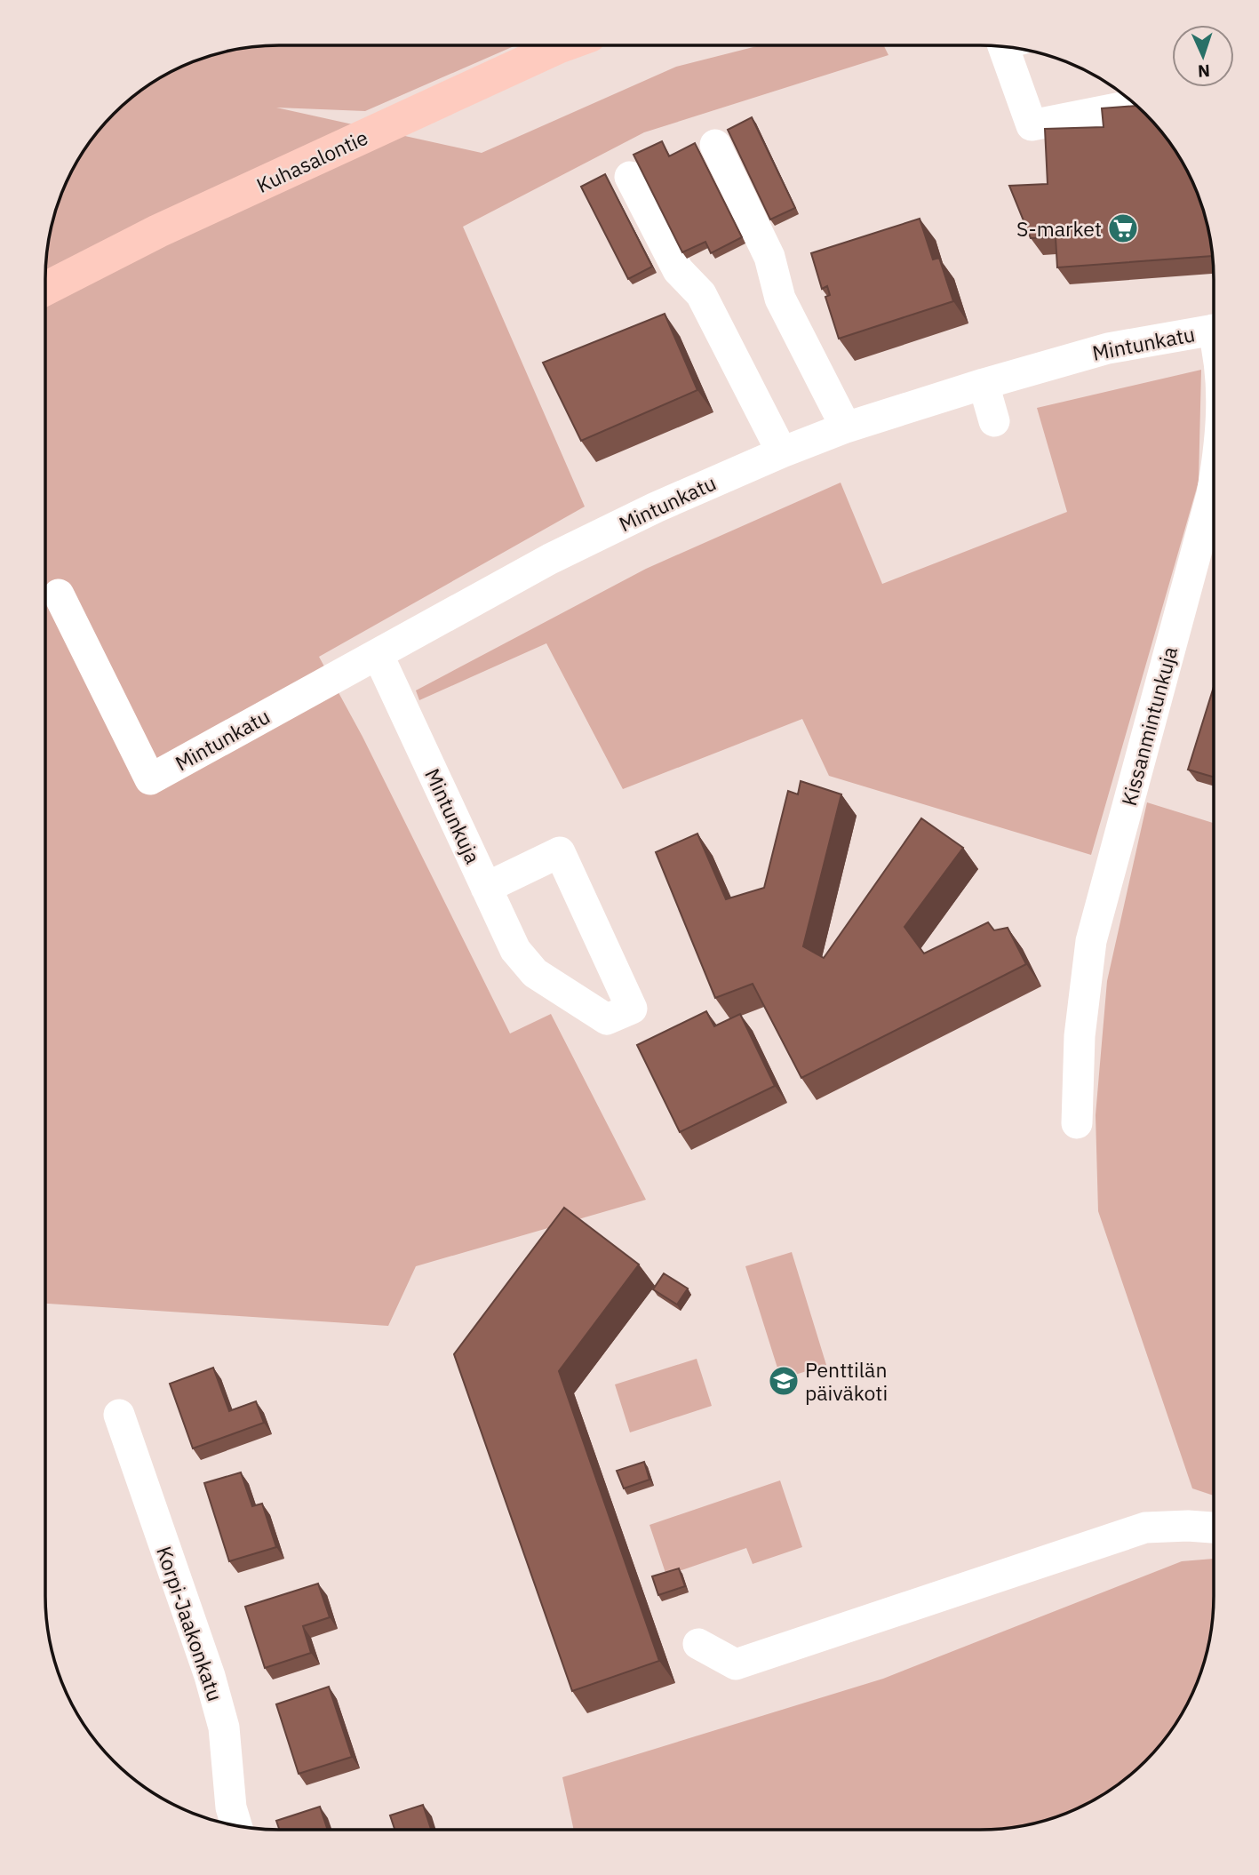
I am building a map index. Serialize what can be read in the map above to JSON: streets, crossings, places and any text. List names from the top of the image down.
{
  "streets": {
    "main road": ["Kuhasalontie"],
    "street": [
      "Mintunkatu",
      "Kissanmintunkuja",
      "Mintunkuja",
      "Korpi-Jaakonkatu"
    ]
  },
  "crossings": [
    ["Mintunkatu", "Mintunkuja"]
  ],
  "places": {
    "supermarket": ["S-market"],
    "school or university": ["Penttilän päiväkoti"]
  },
  "north": "bottom"
}
